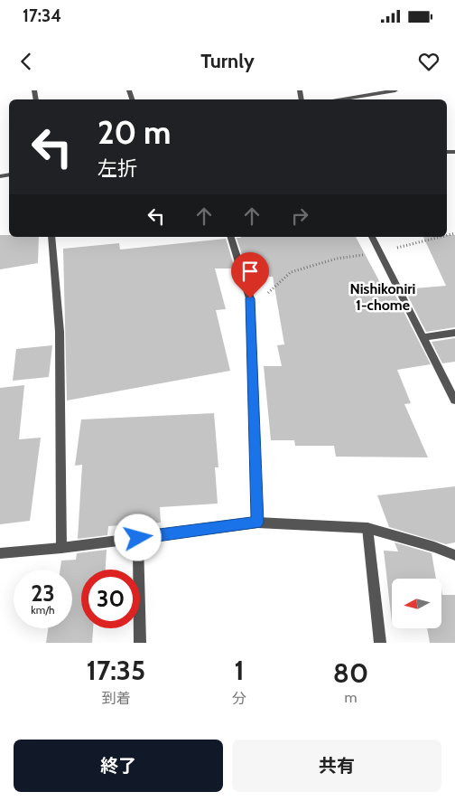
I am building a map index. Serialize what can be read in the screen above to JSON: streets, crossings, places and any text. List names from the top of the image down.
{
  "districts": ["Nishikoniri 1-chome"],
  "north": "left",
  "page": {
    "status": "17:34",
    "header": "Turnly",
    "turn": ["20 m", "左折"],
    "speed": "23 km/h",
    "limit": "30",
    "eta": [
      "17:35",
      "到着",
      "1",
      "分",
      "80",
      "m"
    ],
    "buttons": ["終了", "共有"]
  }
}
